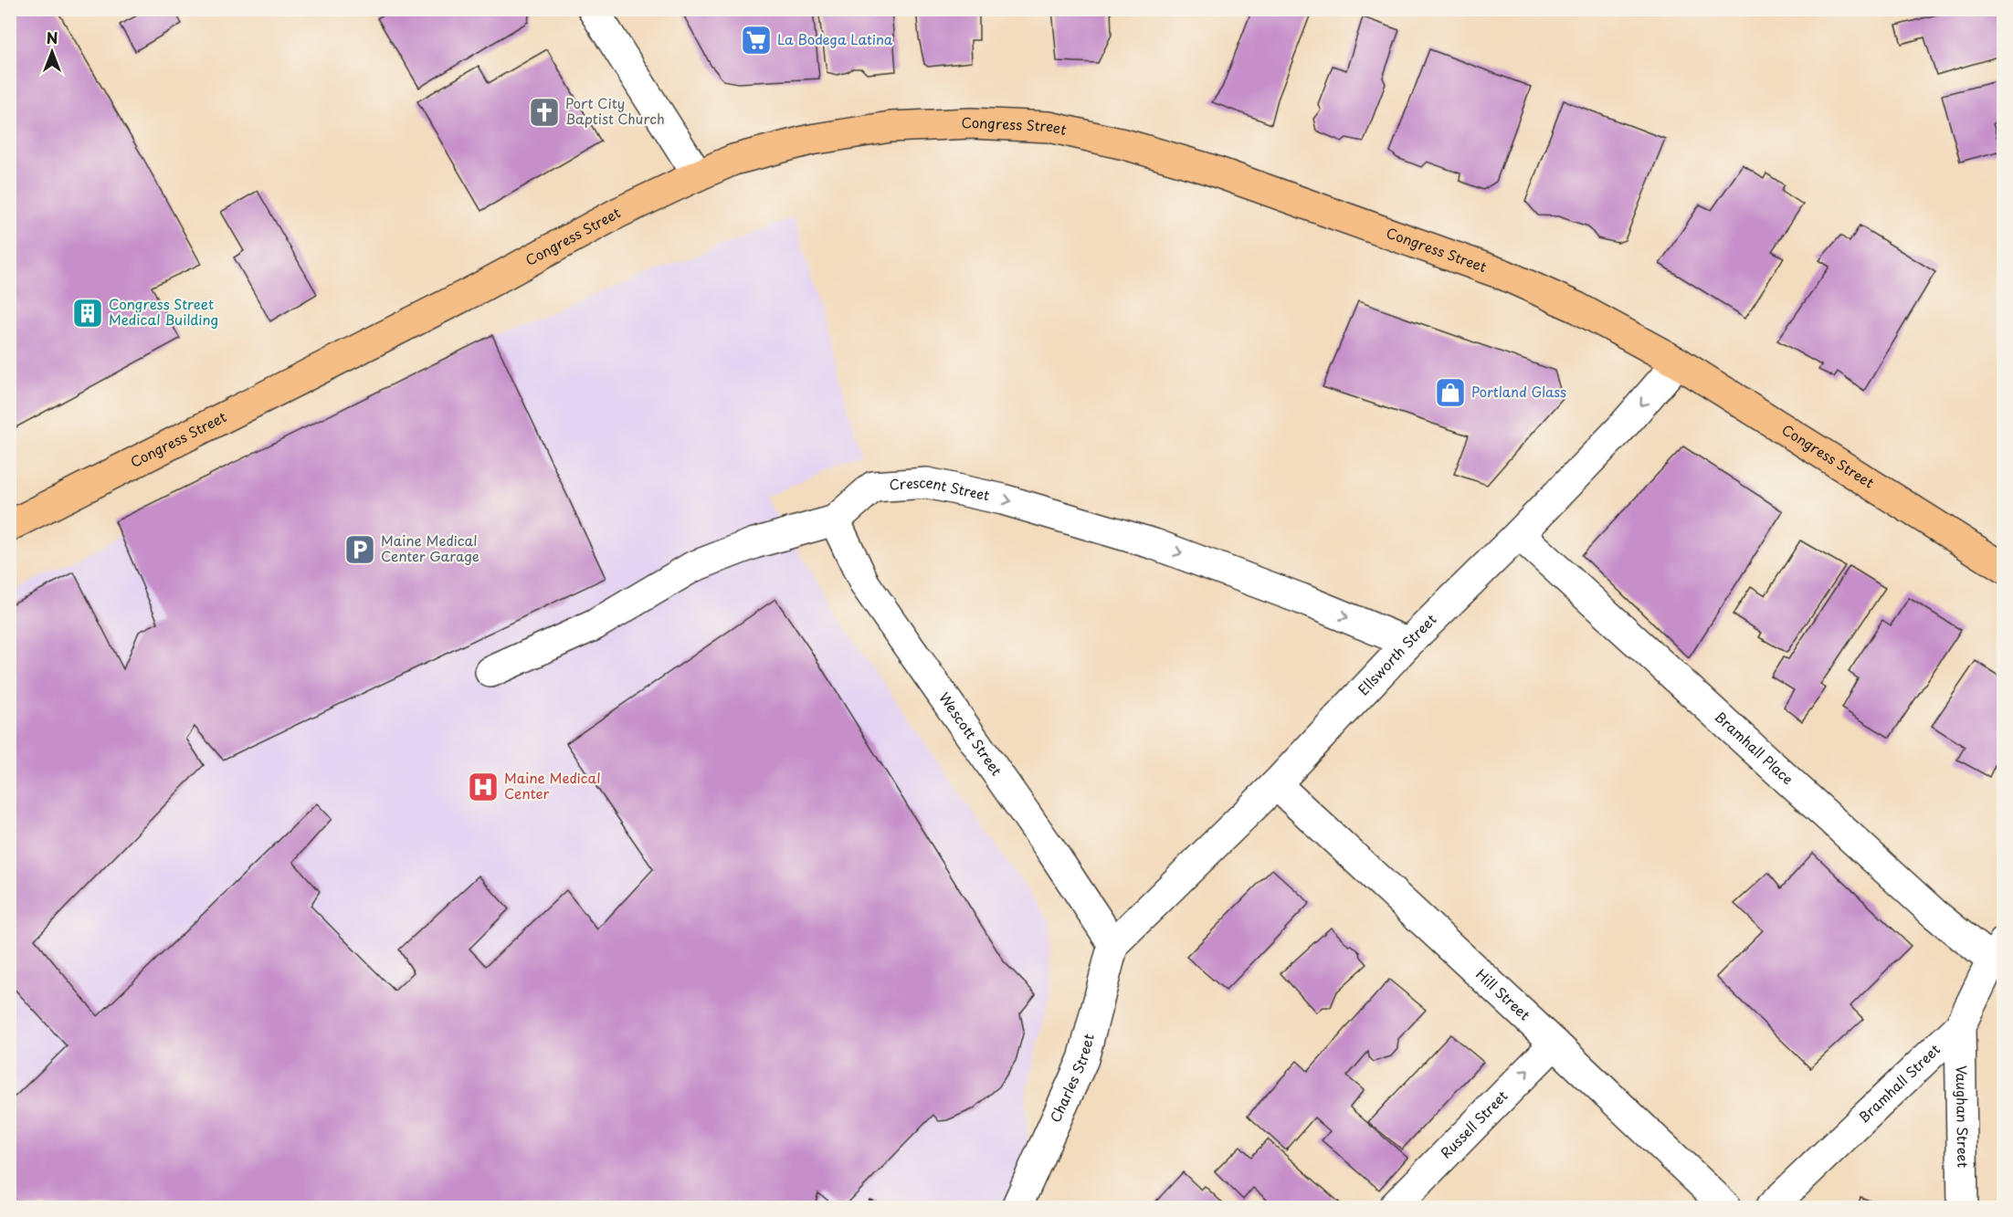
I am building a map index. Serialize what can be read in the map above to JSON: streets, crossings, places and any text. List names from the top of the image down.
{
  "streets": {
    "main road": ["Congress Street"],
    "street": [
      "Crescent Street",
      "Ellsworth Street",
      "Wescott Street",
      "Bramhall Place",
      "Hill Street",
      "Charles Street",
      "Bramhall Street",
      "Vaughan Street",
      "Russell Street"
    ]
  },
  "crossings": [
    ["Congress Street", "Ellsworth Street"],
    ["Crescent Street", "Ellsworth Street"],
    ["Crescent Street", "Wescott Street"],
    ["Ellsworth Street", "Wescott Street"],
    ["Ellsworth Street", "Bramhall Place"],
    ["Ellsworth Street", "Hill Street"],
    ["Ellsworth Street", "Charles Street"],
    ["Wescott Street", "Charles Street"],
    ["Bramhall Place", "Bramhall Street"],
    ["Hill Street", "Russell Street"],
    ["Bramhall Street", "Vaughan Street"]
  ],
  "one_way": ["Crescent Street", "Russell Street"],
  "places": {
    "supermarket": ["La Bodega Latina"],
    "church": ["Port City Baptist Church"],
    "building": ["Congress Street Medical Building"],
    "shop": ["Portland Glass"],
    "parking": ["Maine Medical Center Garage"],
    "hospital": ["Maine Medical Center"]
  },
  "north": "top"
}
